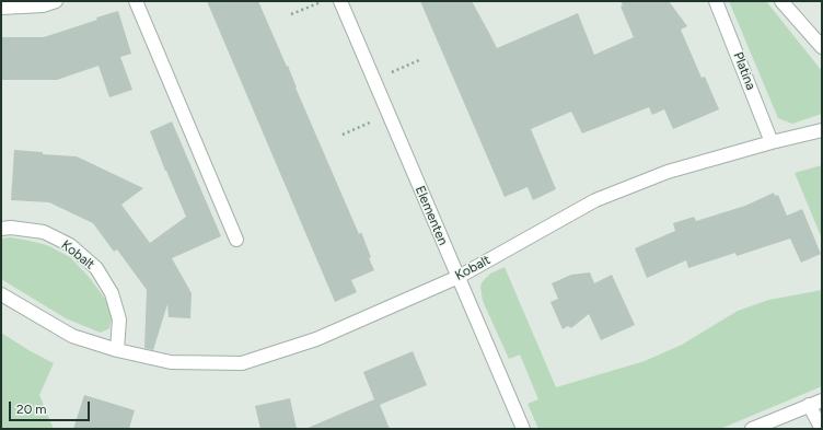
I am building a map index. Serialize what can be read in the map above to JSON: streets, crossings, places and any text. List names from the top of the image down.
{
  "streets": {
    "street": ["Platina", "Elementen", "Kobalt"]
  },
  "crossings": [
    ["Platina", "Kobalt"],
    ["Elementen", "Kobalt"]
  ],
  "scale_bar": "20 m"
}
